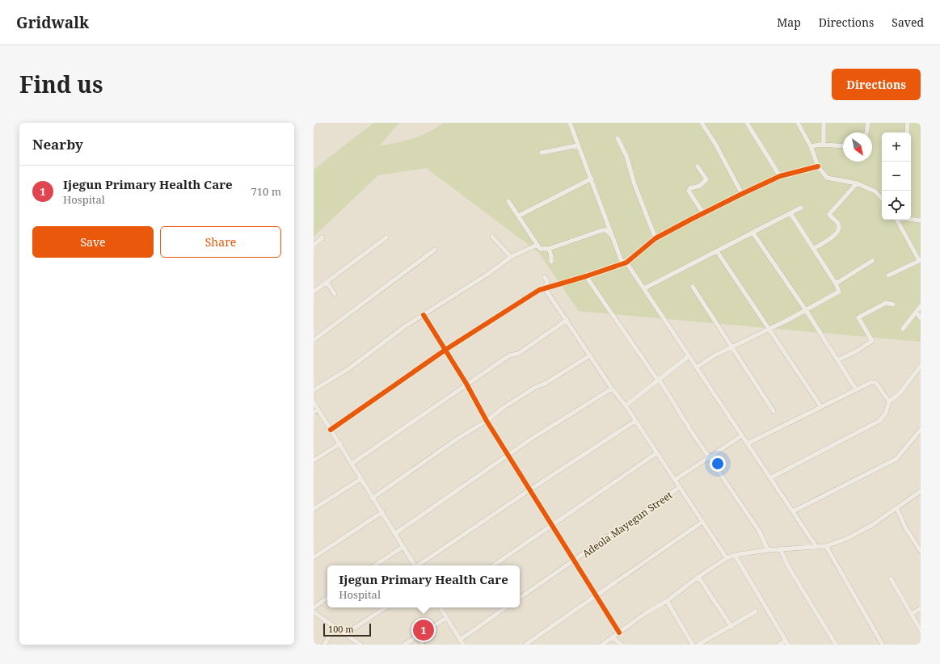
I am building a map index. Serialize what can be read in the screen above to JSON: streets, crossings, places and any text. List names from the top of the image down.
{
  "streets": {
    "street": ["Adeola Mayegun Street"]
  },
  "scale_bar": "100 m",
  "north": "bottom right",
  "page": {
    "header": "Gridwalk",
    "nav": ["Map", "Directions", "Saved"],
    "title": "Find us",
    "buttons": [
      "Directions",
      ["Save", "Share"]
    ],
    "heading": "Nearby",
    "map_buttons": ["+", "−"],
    "list": [
      {
        "mark": "1",
        "name": "Ijegun Primary Health Care",
        "note": "Hospital",
        "value": "710 m"
      }
    ],
    "popup": ["Ijegun Primary Health Care", "Hospital"],
    "pins": "1",
    "scale": "100 m"
  }
}
